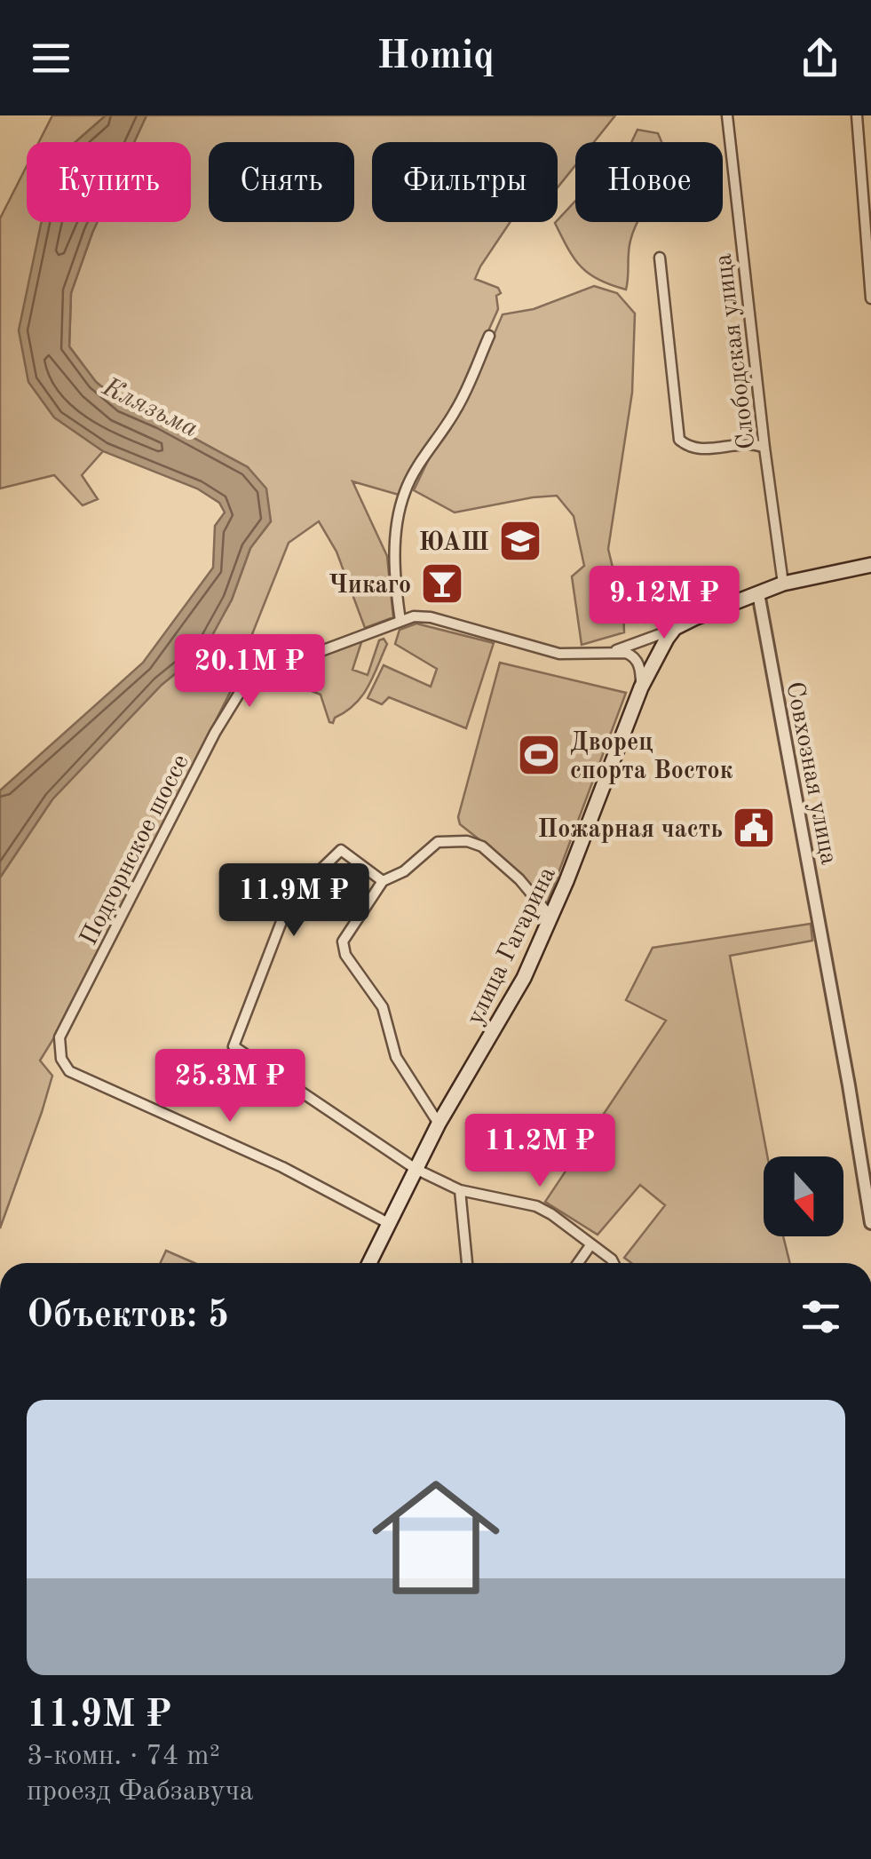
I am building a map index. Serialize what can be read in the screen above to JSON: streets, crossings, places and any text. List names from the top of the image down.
{
  "streets": {
    "main road": ["улица Гагарина"],
    "street": ["Слободская улица", "Совхозная улица", "Подгорнское шоссе"]
  },
  "crossings": [
    ["Подгорнское шоссе", "улица Гагарина"]
  ],
  "water": ["Клязьма"],
  "places": {
    "school or university": ["ЮАШ"],
    "bar": ["Чикаго"],
    "sports": ["Дворец спорта Восток"],
    "public building": ["Пожарная часть"]
  },
  "north": "bottom",
  "page": {
    "header": "Homiq",
    "chip": [
      "Купить",
      "Снять",
      "Фильтры",
      "Новое"
    ],
    "price": [
      "9.12M ₽",
      "20.1M ₽",
      "11.9M ₽",
      "25.3M ₽",
      "11.2M ₽"
    ],
    "heading": "Объектов: 5",
    "list": [
      {
        "name": "11.9M ₽",
        "note": "3-комн. · 74 m² · проезд Фабзавуча"
      }
    ]
  }
}
